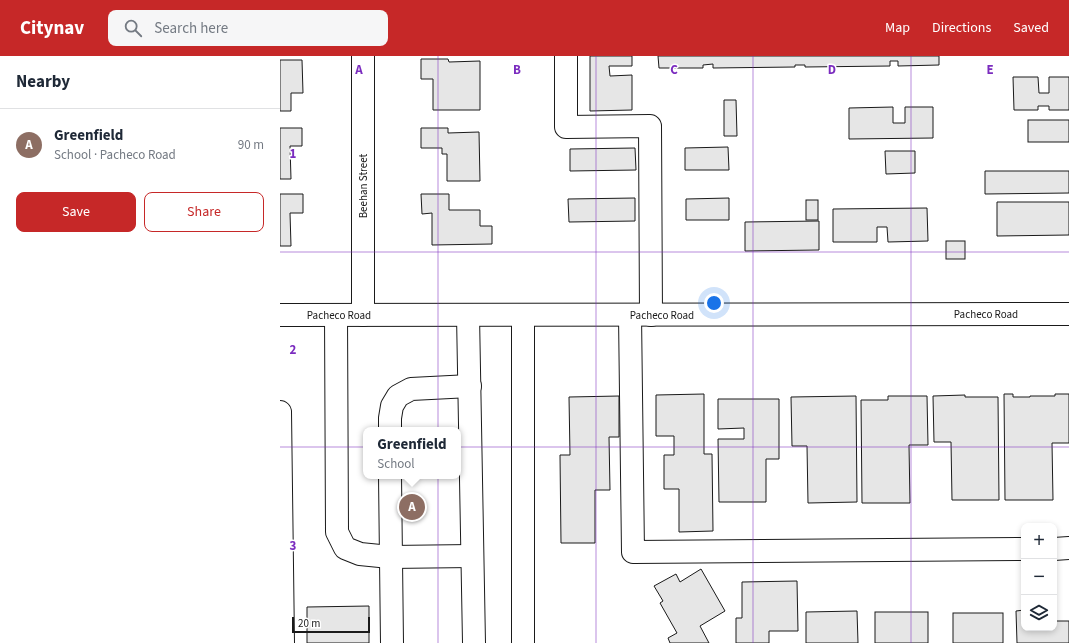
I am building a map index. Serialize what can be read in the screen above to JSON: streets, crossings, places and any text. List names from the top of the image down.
{
  "streets": {
    "street": ["Beehan Street", "Pacheco Road"]
  },
  "crossings": [
    ["Beehan Street", "Pacheco Road"]
  ],
  "scale_bar": "20 m",
  "page": {
    "header": "Citynav",
    "search": "Search here",
    "nav": ["Map", "Directions", "Saved"],
    "heading": "Nearby",
    "list": [
      {
        "mark": "A",
        "name": "Greenfield",
        "note": "School · Pacheco Road",
        "value": "90 m"
      }
    ],
    "buttons": ["Save", "Share"],
    "popup": ["Greenfield", "School"],
    "pins": "A",
    "map_buttons": ["+", "−"],
    "scale": "20 m"
  },
  "grid": {
    "columns": [
      "A",
      "B",
      "C",
      "D",
      "E"
    ],
    "rows": ["1", "2", "3"]
  }
}
